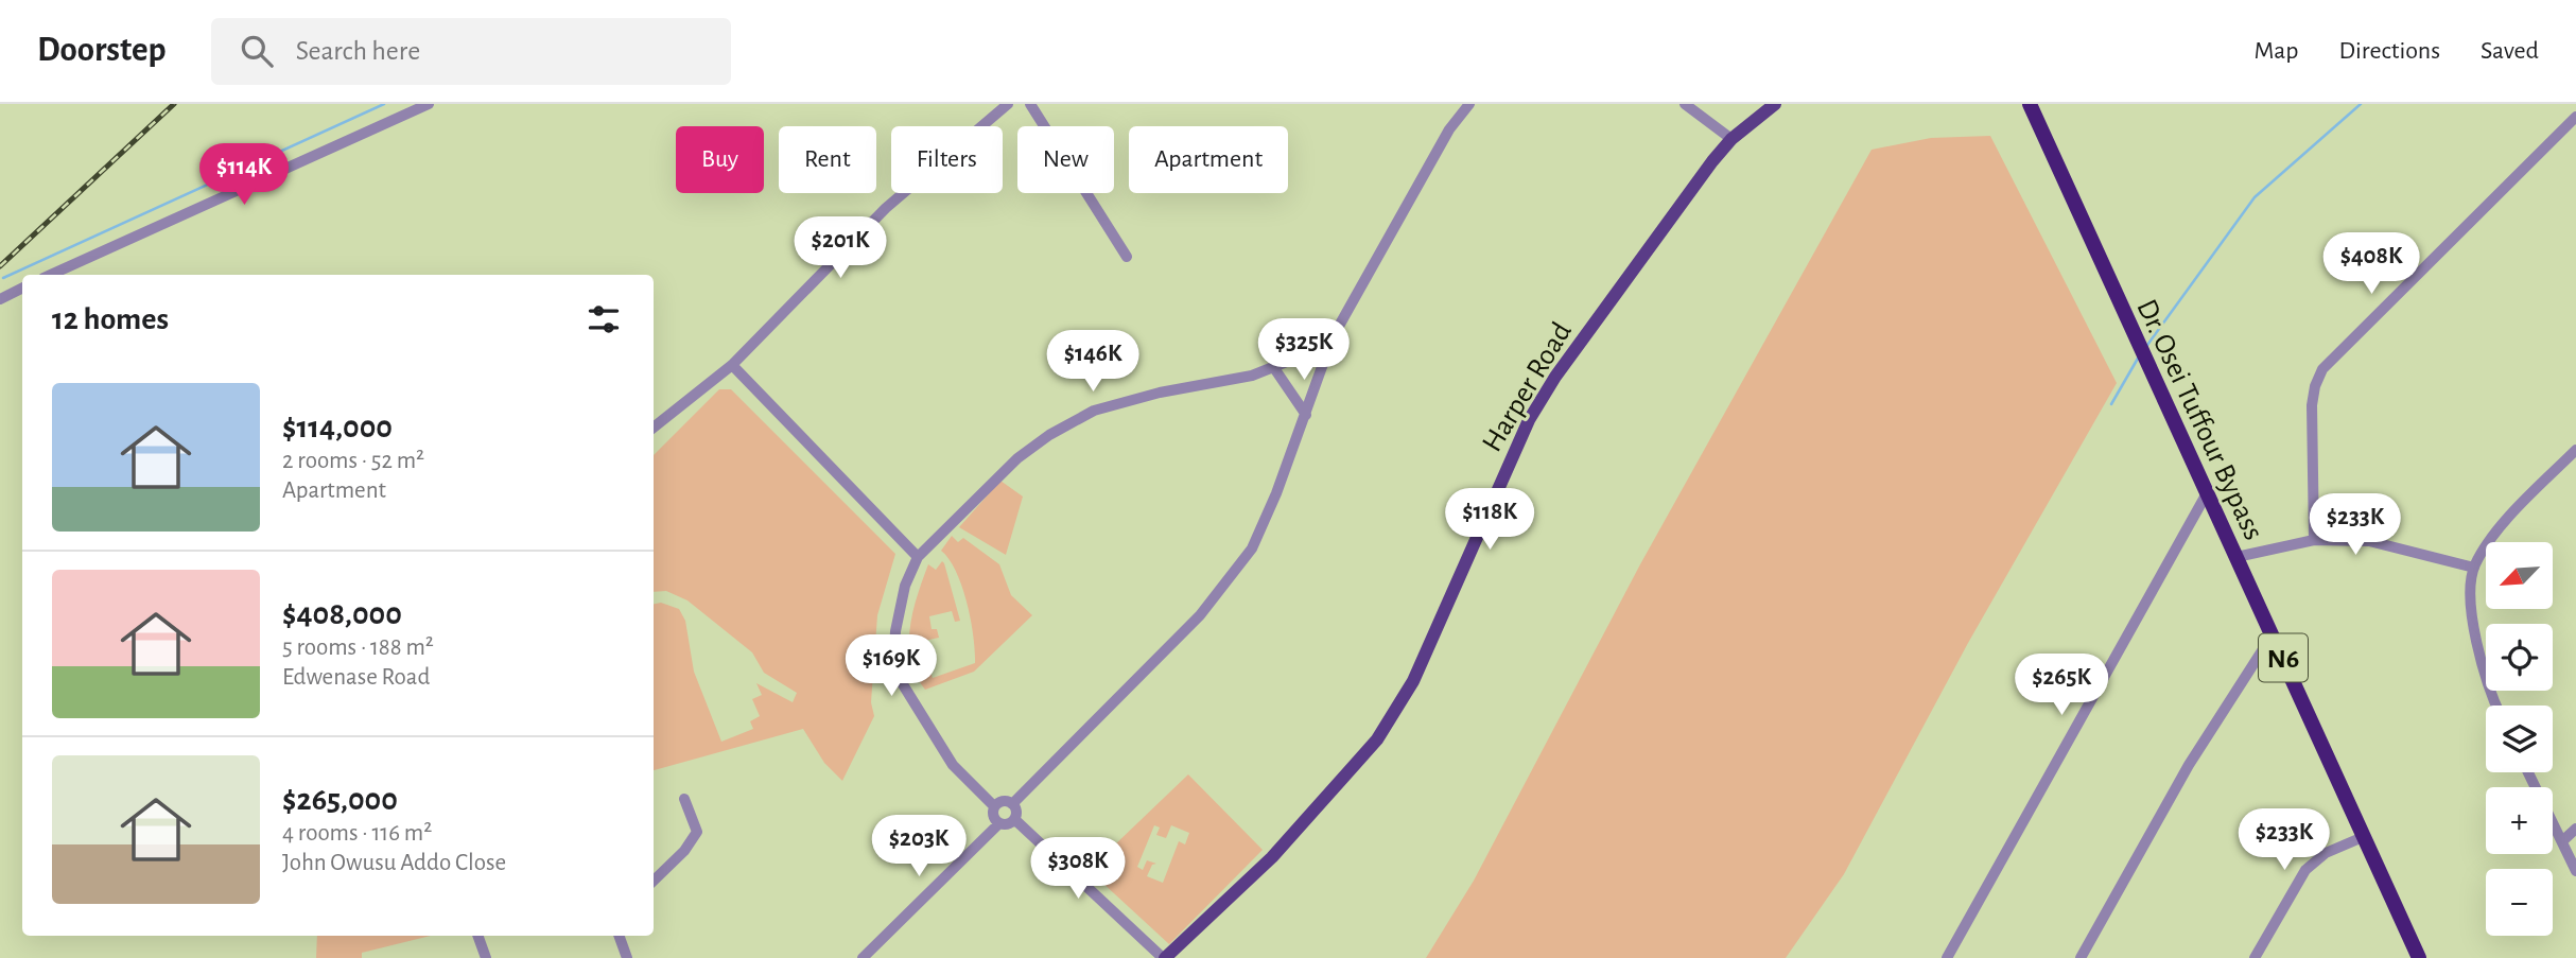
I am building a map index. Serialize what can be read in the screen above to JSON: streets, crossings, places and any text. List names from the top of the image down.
{
  "streets": {
    "highway": ["Dr. Osei Tuffour Bypass", "N6"],
    "main road": ["Harper Road"]
  },
  "north": "bottom left",
  "page": {
    "header": "Doorstep",
    "search": "Search here",
    "nav": ["Map", "Directions", "Saved"],
    "chip": [
      "Buy",
      "Rent",
      "Filters",
      "New",
      "Apartment"
    ],
    "price": [
      "$114K",
      "$201K",
      "$408K",
      "$325K",
      "$146K",
      "$118K",
      "$233K",
      "$169K",
      "$265K",
      "$233K",
      "$203K",
      "$308K"
    ],
    "heading": "12 homes",
    "list": [
      {
        "name": "$114,000",
        "note": "2 rooms · 52 m² · Apartment"
      },
      {
        "name": "$408,000",
        "note": "5 rooms · 188 m² · Edwenase Road"
      },
      {
        "name": "$265,000",
        "note": "4 rooms · 116 m² · John Owusu Addo Close"
      }
    ],
    "map_buttons": ["+", "−"]
  }
}
